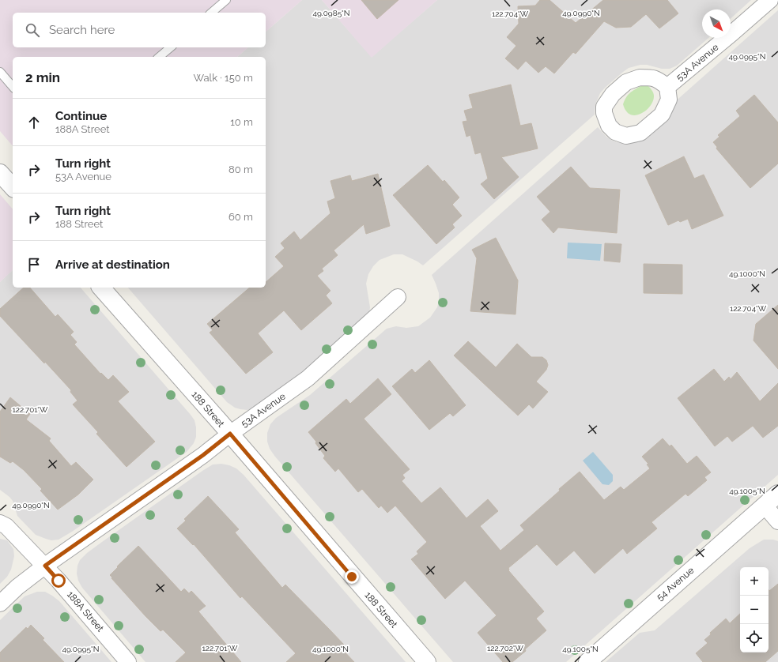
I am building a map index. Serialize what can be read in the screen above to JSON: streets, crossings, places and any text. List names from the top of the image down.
{
  "streets": {
    "street": [
      "53A Avenue",
      "188 Street",
      "54 Avenue",
      "188A Street"
    ]
  },
  "crossings": [
    ["53A Avenue", "188 Street"],
    ["53A Avenue", "188A Street"]
  ],
  "north": "bottom right",
  "page": {
    "search": "Search here",
    "heading": ["2 min", "Walk · 150 m"],
    "list": [
      ["Continue", "188A Street", "10 m"],
      ["Turn right", "53A Avenue", "80 m"],
      ["Turn right", "188 Street", "60 m"],
      "Arrive at destination"
    ],
    "map_buttons": ["+", "−"]
  },
  "coordinates": [
    "49.0985°N",
    "49.0990°N",
    "122.704°W",
    "49.0995°N",
    "49.1000°N",
    "122.701°W",
    "49.1005°N",
    "122.702°W"
  ]
}
